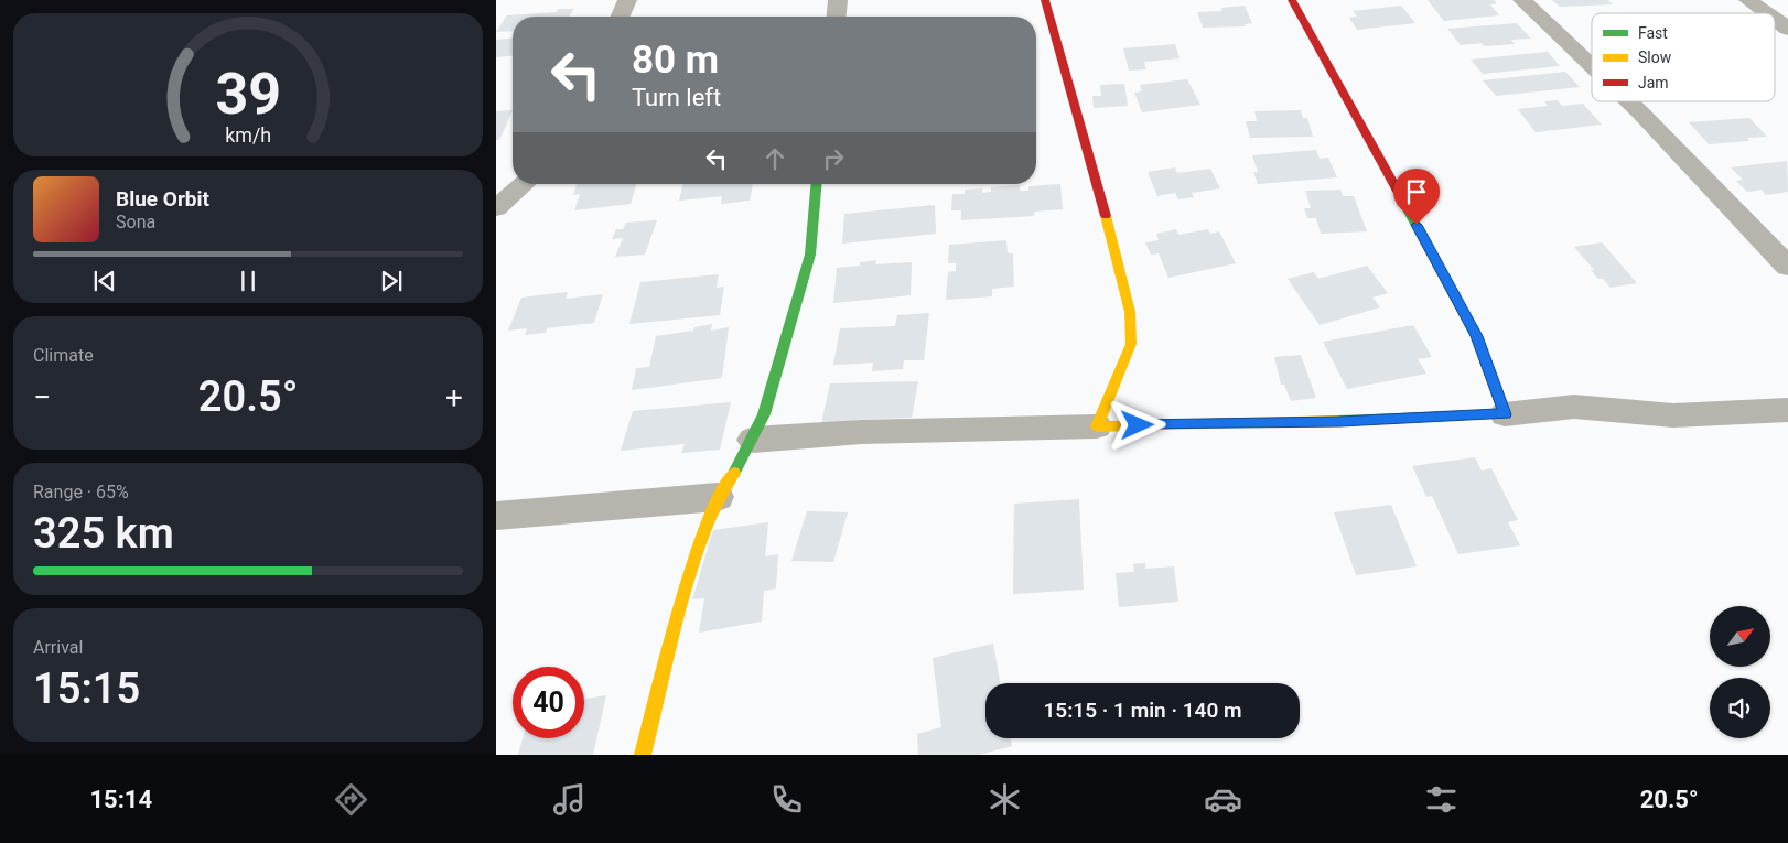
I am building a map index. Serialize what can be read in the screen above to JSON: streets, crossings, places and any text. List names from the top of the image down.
{
  "legend": ["Fast", "Slow", "Jam"],
  "north": "top right",
  "page": {
    "turn": ["80 m", "Turn left"],
    "song": ["Blue Orbit", "Sona"],
    "tile": [
      "Climate",
      ["Range · 65%", "325 km"],
      ["Arrival", "15:15"]
    ],
    "heat": ["−", "20.5°", "+"],
    "limit": "40",
    "trip": "15:15 · 1 min · 140 m",
    "tabs": ["15:14", "20.5°"],
    "gauge": ["39", "km/h"]
  }
}
